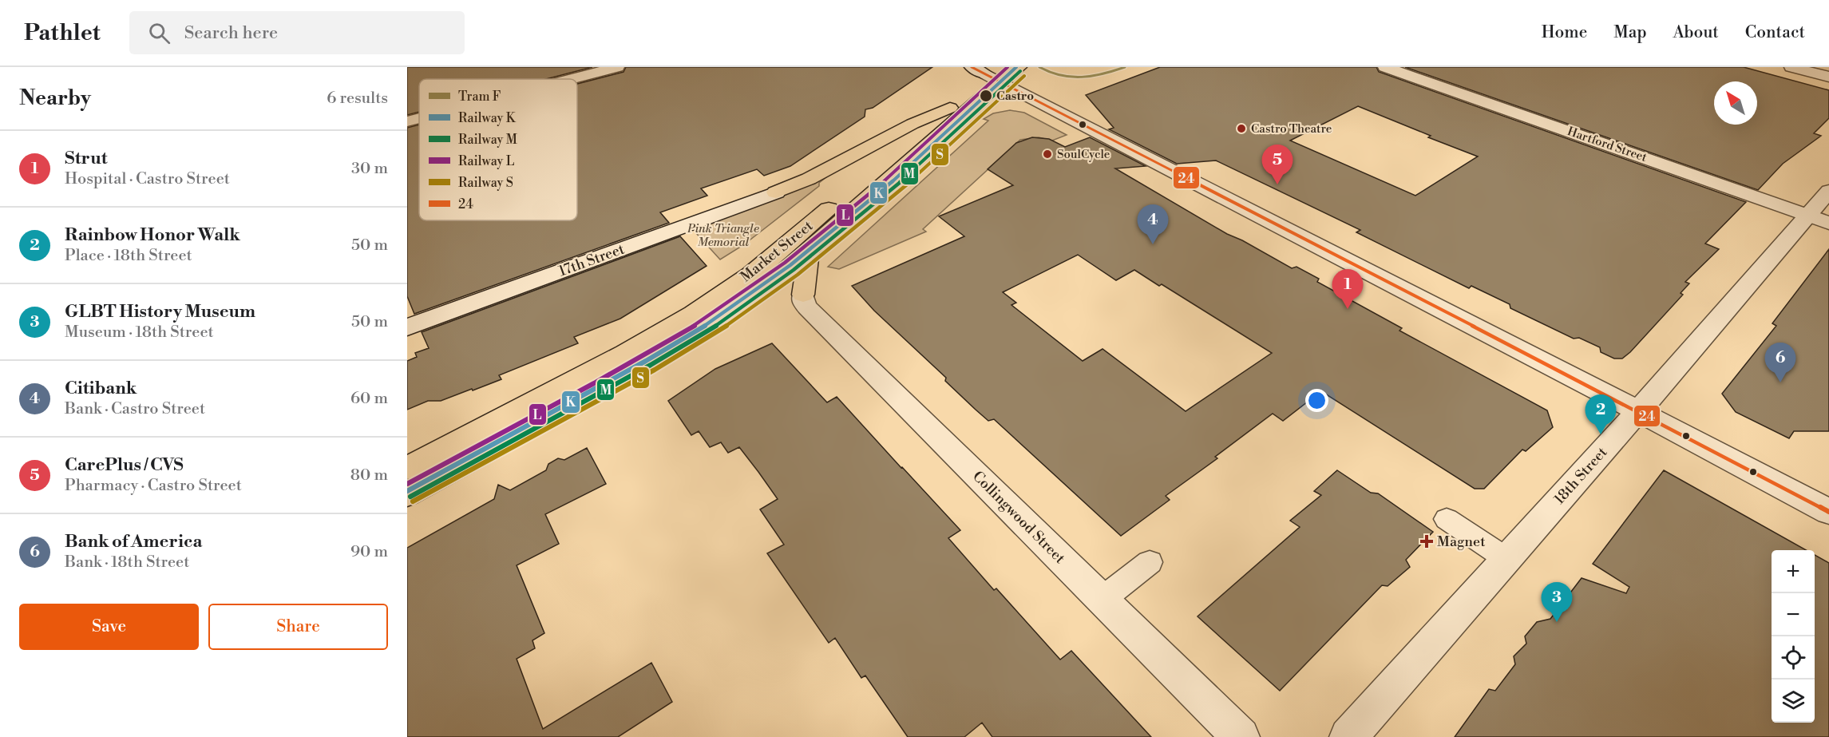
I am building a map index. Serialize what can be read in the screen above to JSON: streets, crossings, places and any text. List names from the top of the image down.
{
  "streets": {
    "main road": ["Market Street"],
    "street": [
      "Hartford Street",
      "17th Street",
      "18th Street",
      "Collingwood Street"
    ]
  },
  "crossings": [
    ["Hartford Street", "18th Street"]
  ],
  "parks": ["Pink Triangle Memorial"],
  "places": {
    "other": ["Castro", "Castro Theatre", "SoulCycle"],
    "health": ["Magnet"]
  },
  "lines": [
    "tram line F",
    "rail line K",
    "rail line L",
    "transit line 24",
    "rail line M",
    "rail line S"
  ],
  "legend": [
    "Tram F",
    "Railway K",
    "Railway M",
    "Railway L",
    "Railway S",
    "24"
  ],
  "north": "top left",
  "page": {
    "header": "Pathlet",
    "search": "Search here",
    "nav": [
      "Home",
      "Map",
      "About",
      "Contact"
    ],
    "heading": ["Nearby", "6 results"],
    "list": [
      {
        "mark": "1",
        "name": "Strut",
        "note": "Hospital · Castro Street",
        "value": "30 m"
      },
      {
        "mark": "2",
        "name": "Rainbow Honor Walk",
        "note": "Place · 18th Street",
        "value": "50 m"
      },
      {
        "mark": "3",
        "name": "GLBT History Museum",
        "note": "Museum · 18th Street",
        "value": "50 m"
      },
      {
        "mark": "4",
        "name": "Citibank",
        "note": "Bank · Castro Street",
        "value": "60 m"
      },
      {
        "mark": "5",
        "name": "CarePlus / CVS",
        "note": "Pharmacy · Castro Street",
        "value": "80 m"
      },
      {
        "mark": "6",
        "name": "Bank of America",
        "note": "Bank · 18th Street",
        "value": "90 m"
      }
    ],
    "pins": [
      "5",
      "4",
      "1",
      "6",
      "2",
      "3"
    ],
    "map_buttons": ["+", "−"],
    "buttons": ["Save", "Share"]
  }
}
